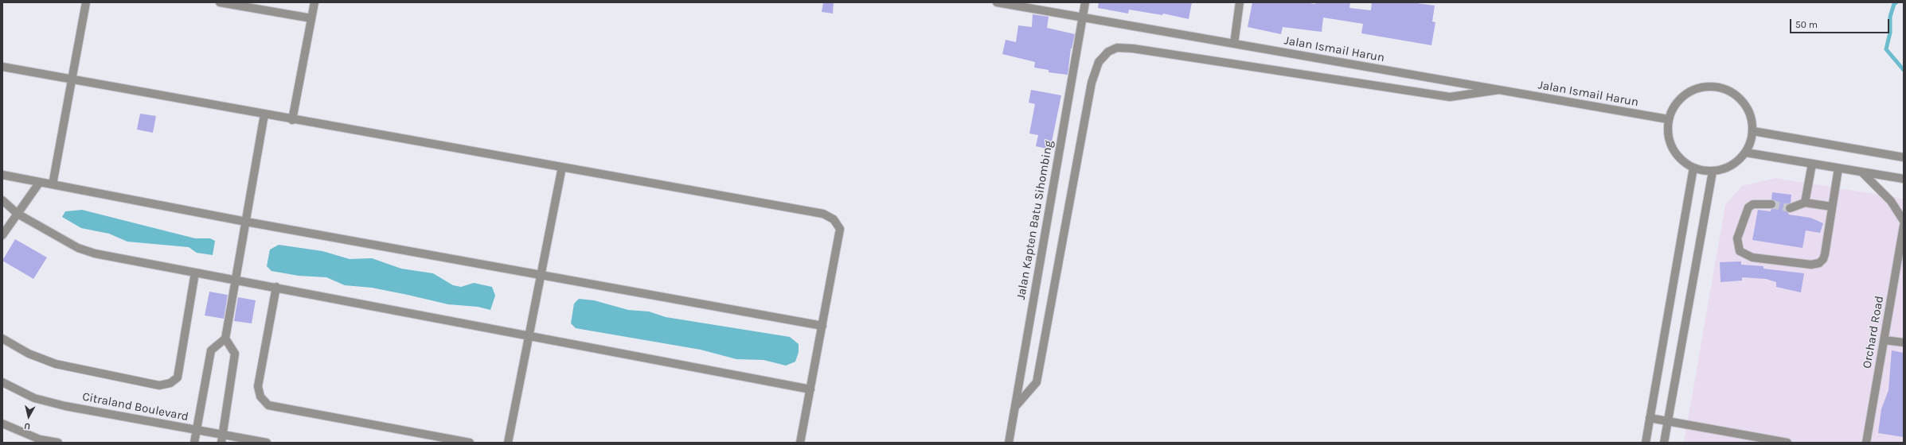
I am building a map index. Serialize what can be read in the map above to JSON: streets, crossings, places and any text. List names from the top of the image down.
{
  "streets": {
    "street": [
      "Jalan Ismail Harun",
      "Jalan Kapten Batu Sihombing",
      "Orchard Road",
      "Citraland Boulevard"
    ]
  },
  "crossings": [
    ["Jalan Ismail Harun", "Jalan Kapten Batu Sihombing"]
  ],
  "scale_bar": "50 m",
  "north": "bottom"
}
